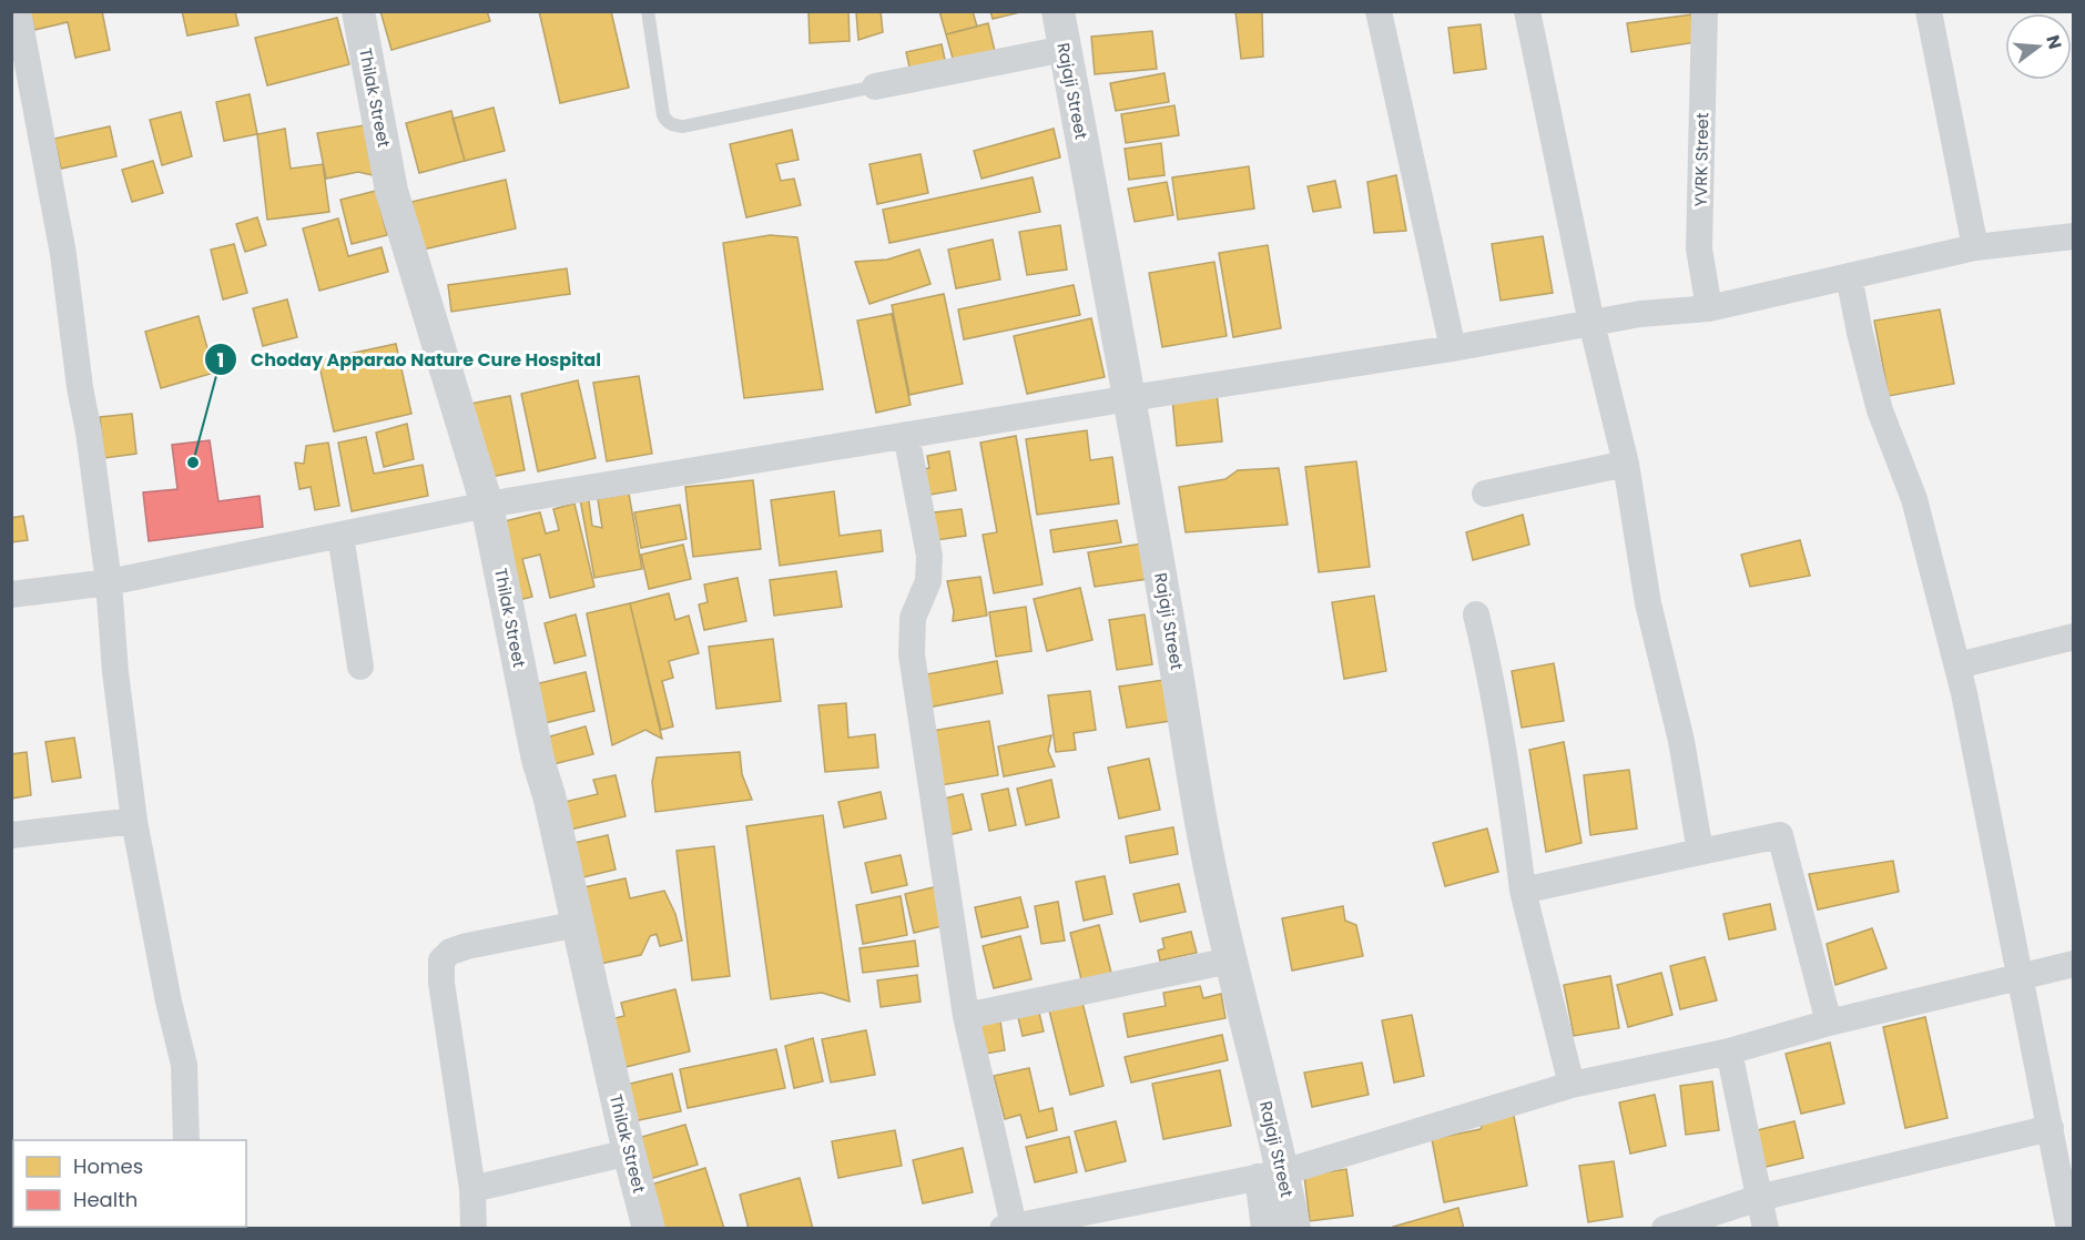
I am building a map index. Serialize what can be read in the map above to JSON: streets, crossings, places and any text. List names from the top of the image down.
{
  "streets": {
    "street": ["Rajaji Street", "Thilak Street", "YVRK Street"]
  },
  "places": ["Choday Apparao Nature Cure Hospital"],
  "legend": ["Homes", "Health"],
  "north": "right"
}
